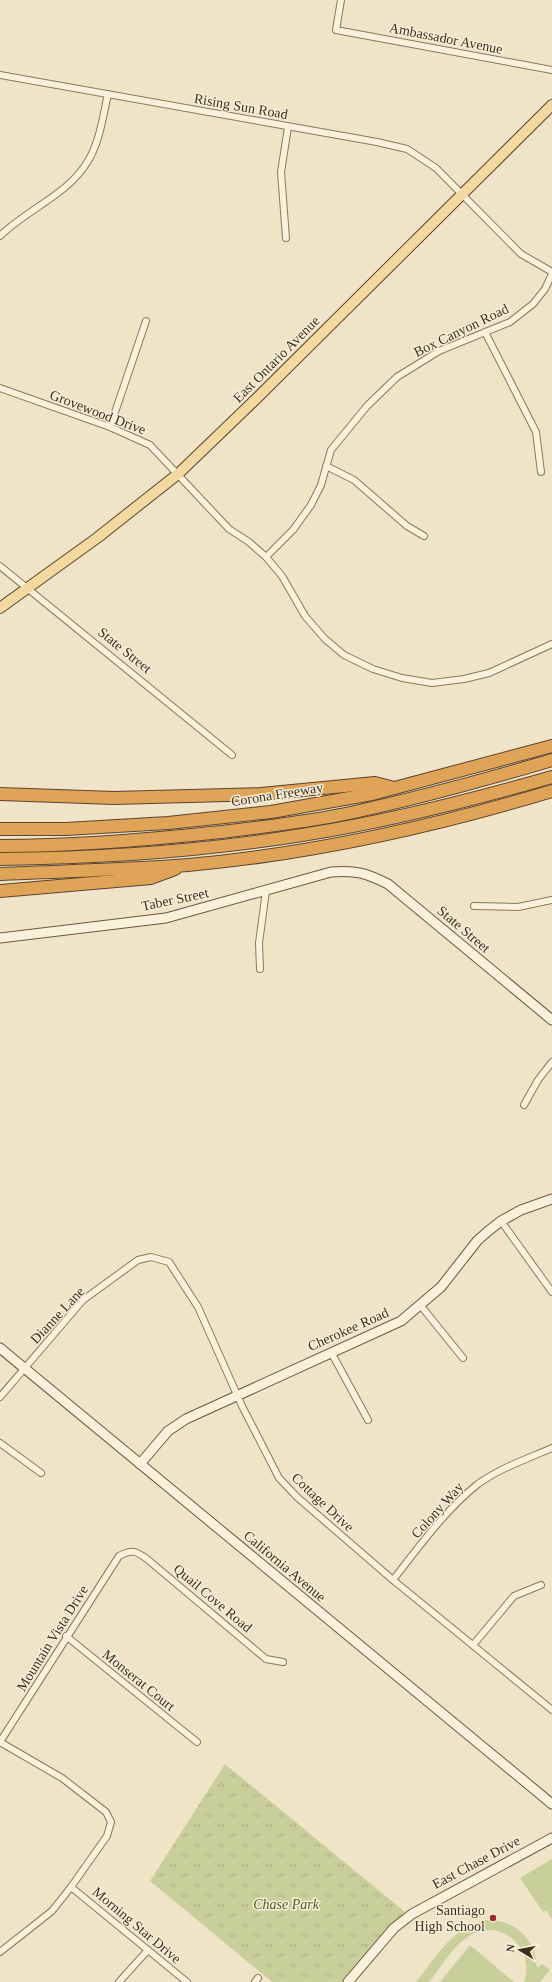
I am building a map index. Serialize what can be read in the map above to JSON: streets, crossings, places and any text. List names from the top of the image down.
{
  "streets": {
    "highway": ["Corona Freeway"],
    "main road": ["East Ontario Avenue"],
    "street": [
      "Ambassador Avenue",
      "Rising Sun Road",
      "Box Canyon Road",
      "Grovewood Drive",
      "State Street",
      "Taber Street",
      "Dianne Lane",
      "Cherokee Road",
      "Cottage Drive",
      "Colony Way",
      "California Avenue",
      "Quail Cove Road",
      "Mountain Vista Drive",
      "Monserat Court",
      "East Chase Drive",
      "Morning Star Drive"
    ]
  },
  "crossings": [
    ["Rising Sun Road", "Box Canyon Road"],
    ["Rising Sun Road", "East Ontario Avenue"],
    ["Box Canyon Road", "Grovewood Drive"],
    ["East Ontario Avenue", "Grovewood Drive"],
    ["East Ontario Avenue", "State Street"],
    ["State Street", "Taber Street"],
    ["Dianne Lane", "Cottage Drive"],
    ["Dianne Lane", "California Avenue"],
    ["Cherokee Road", "Cottage Drive"],
    ["Cherokee Road", "California Avenue"],
    ["Cottage Drive", "Colony Way"],
    ["Quail Cove Road", "Mountain Vista Drive"],
    ["Mountain Vista Drive", "Monserat Court"]
  ],
  "parks": ["Chase Park"],
  "places": ["Santiago High School"],
  "north": "left"
}
